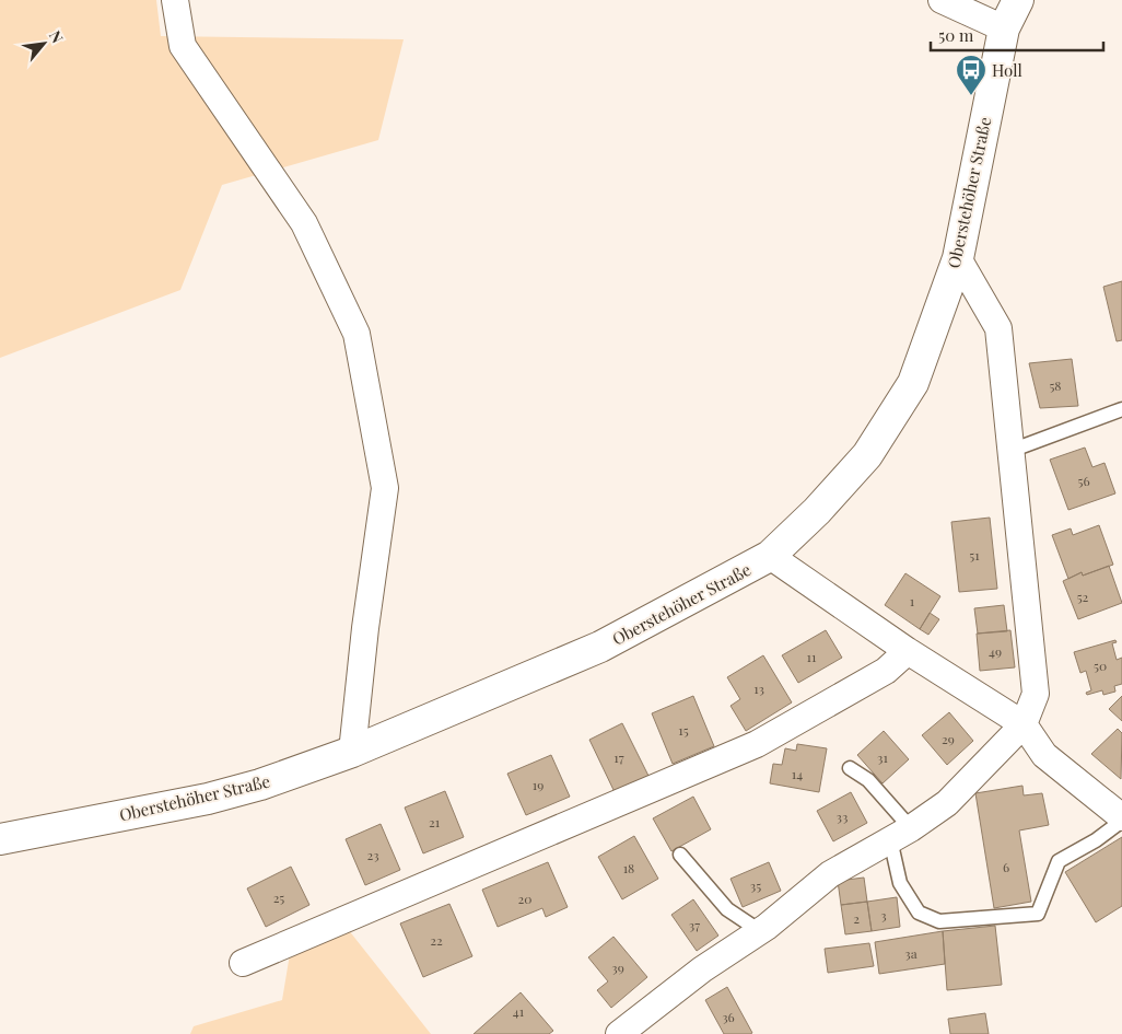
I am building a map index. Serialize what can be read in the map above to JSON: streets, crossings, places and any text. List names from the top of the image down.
{
  "streets": {
    "street": ["Oberstehöher Straße"]
  },
  "places": {
    "bus stop": ["Holl"]
  },
  "house_numbers": [
    "58",
    "56",
    "51",
    "52",
    "1",
    "49",
    "11",
    "50",
    "13",
    "15",
    "29",
    "17",
    "31",
    "14",
    "19",
    "33",
    "21",
    "23",
    "6",
    "18",
    "35",
    "25",
    "20",
    "3",
    "2",
    "37",
    "22",
    "3a",
    "39",
    "41",
    "36"
  ],
  "scale_bar": "50 m",
  "north": "top right"
}
